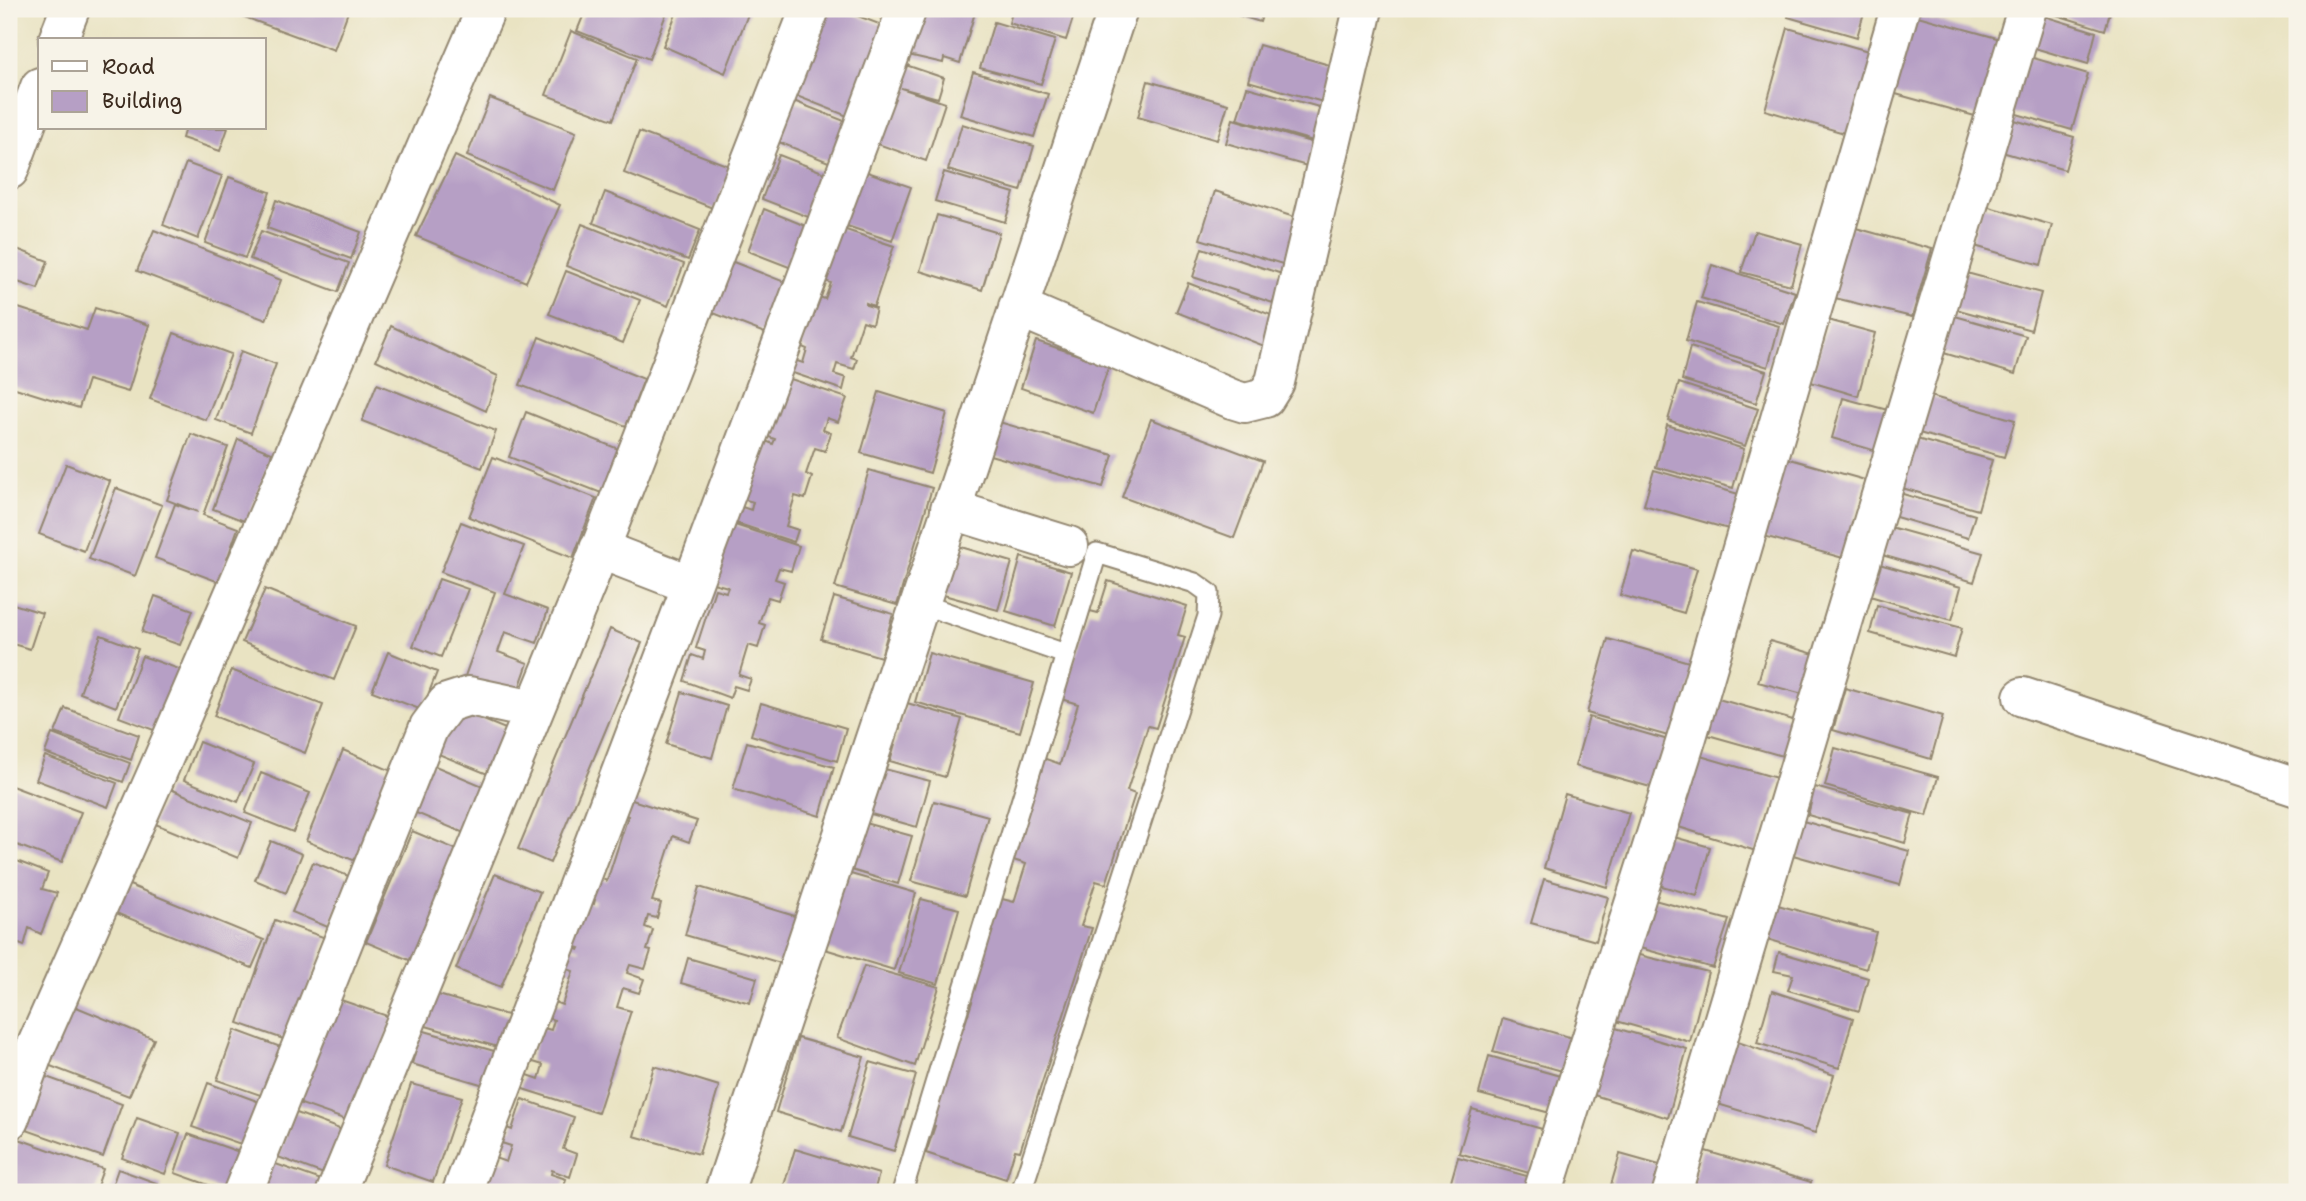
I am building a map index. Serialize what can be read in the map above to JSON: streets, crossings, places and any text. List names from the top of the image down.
{
  "legend": ["Road", "Building"]
}
